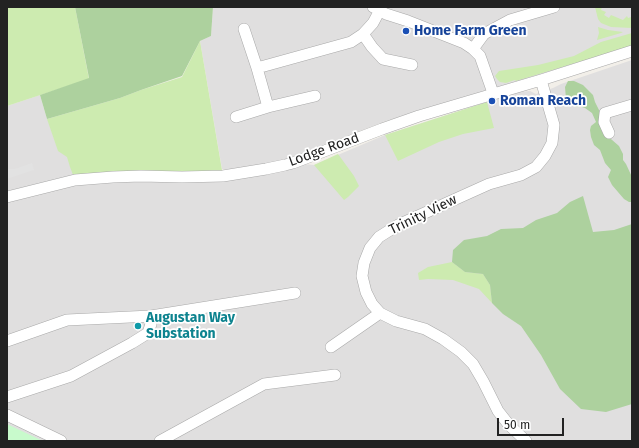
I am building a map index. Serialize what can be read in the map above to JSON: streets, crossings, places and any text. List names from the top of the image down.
{
  "streets": {
    "street": ["Lodge Road", "Trinity View"]
  },
  "crossings": [
    ["Lodge Road", "Trinity View"]
  ],
  "places": ["Home Farm Green", "Roman Reach", "Augustan Way Substation"],
  "scale_bar": "50 m"
}
